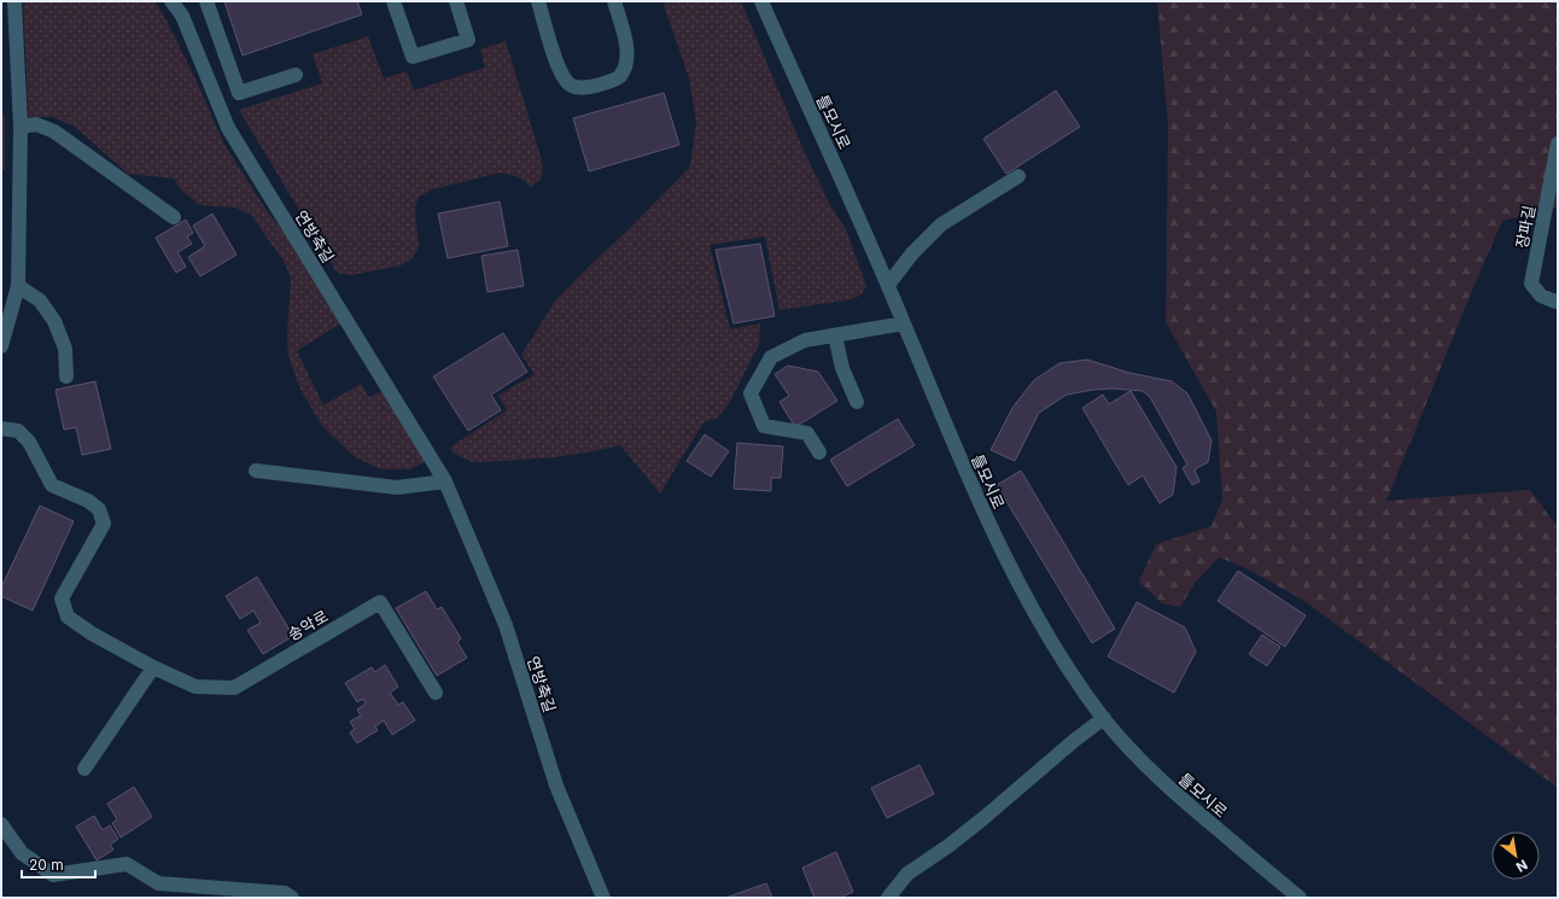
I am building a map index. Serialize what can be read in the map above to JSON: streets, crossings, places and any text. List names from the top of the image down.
{
  "streets": {
    "street": [
      "틀모시로",
      "장파길",
      "연방축길",
      "송악로"
    ]
  },
  "scale_bar": "20 m",
  "north": "bottom right"
}
